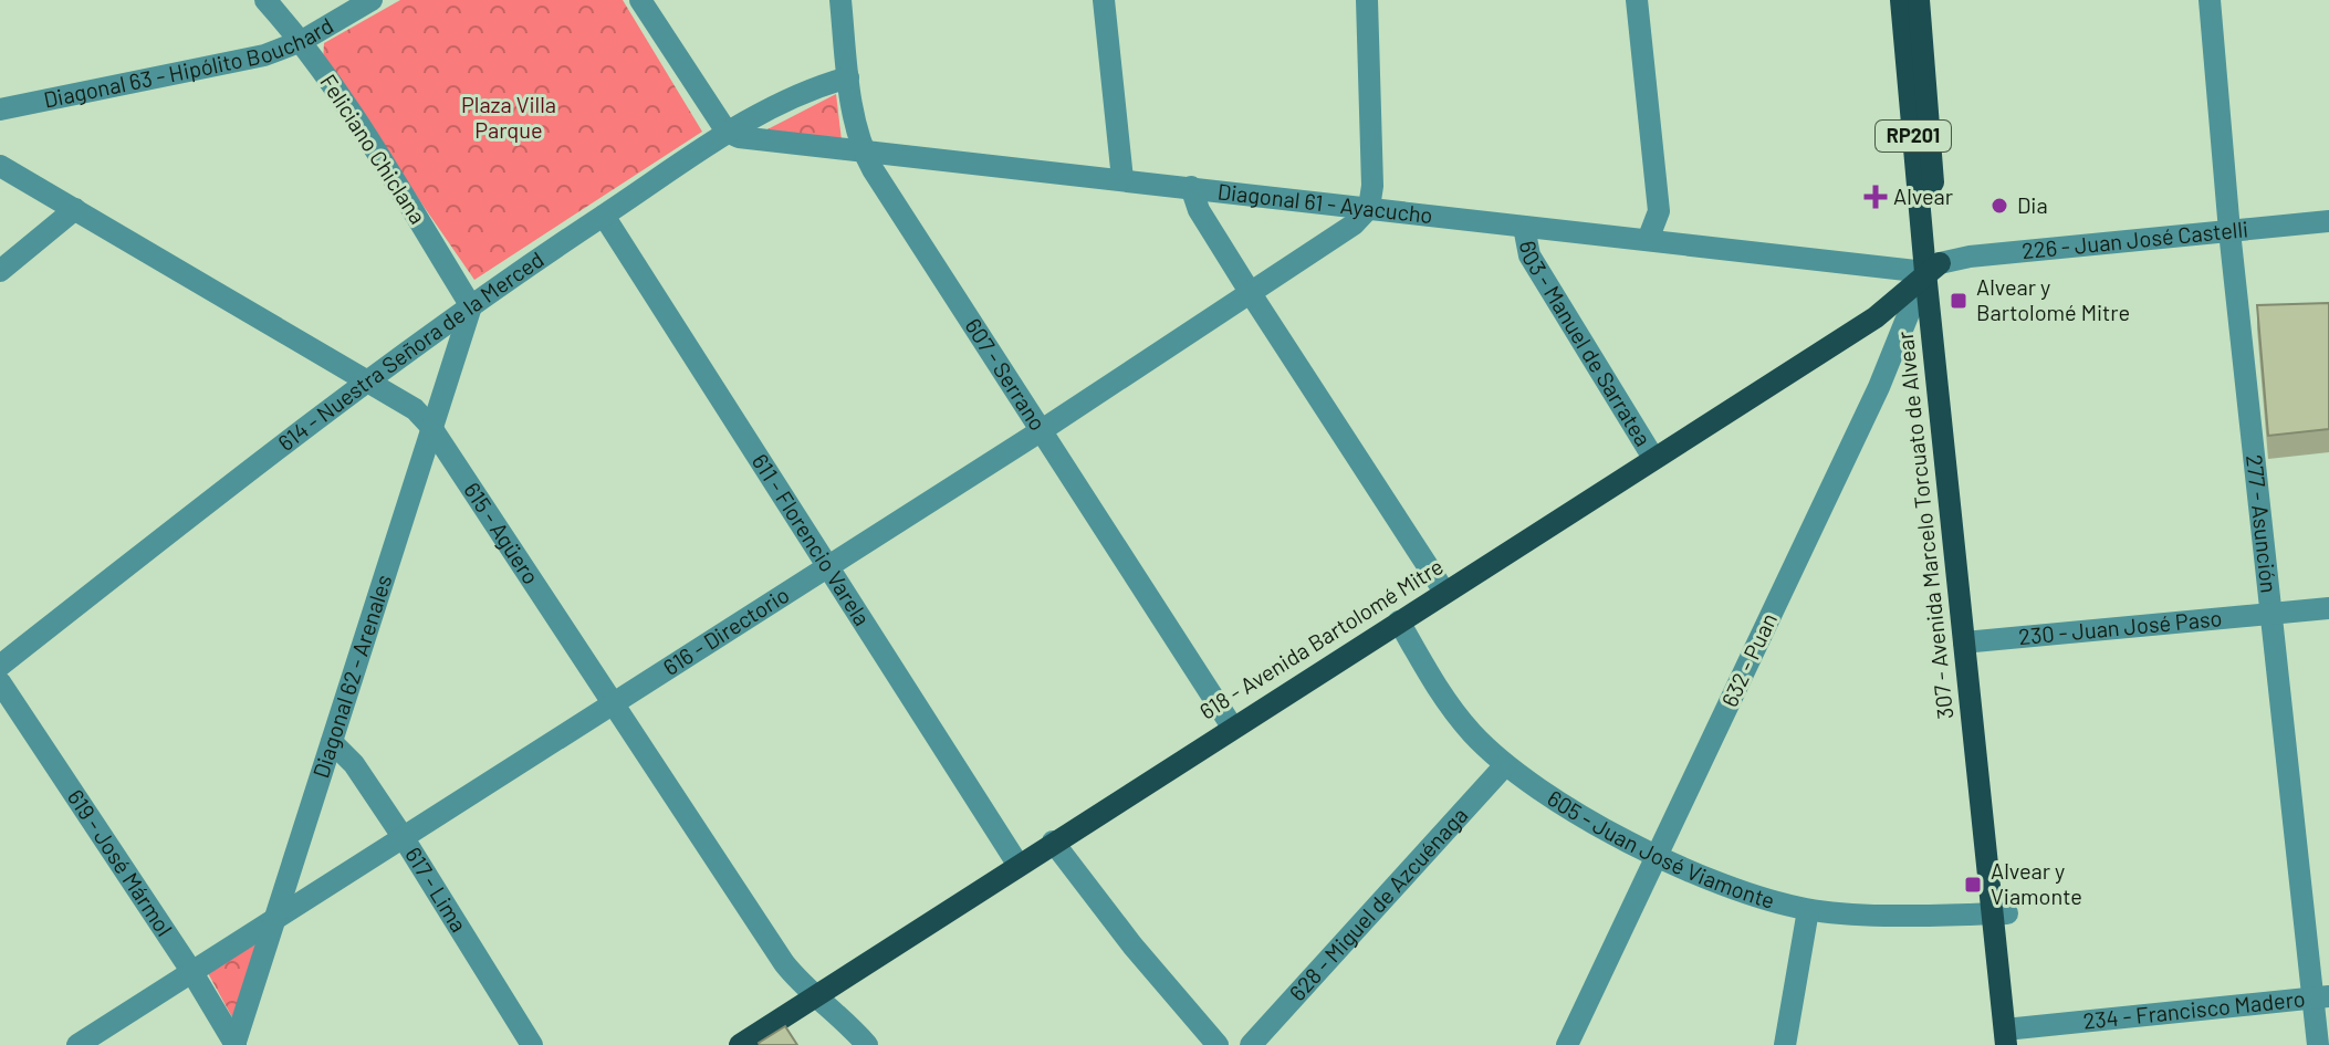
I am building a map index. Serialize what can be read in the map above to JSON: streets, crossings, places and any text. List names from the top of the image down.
{
  "streets": {
    "main road": ["RP201", "307 - Avenida Marcelo Torcuato de Alvear", "618 - Avenida Bartolomé Mitre"],
    "street": [
      "Diagonal 63 - Hipólito Bouchard",
      "Feliciano Chiclana",
      "Diagonal 61 - Ayacucho",
      "226 - Juan José Castelli",
      "603 - Manuel de Sarratea",
      "614 - Nuestra Señora de la Merced",
      "607 - Serrano",
      "277 - Asunción",
      "615 - Agüero",
      "611 - Florencio Varela",
      "230 - Juan José Paso",
      "616 - Directorio",
      "632 - Puan",
      "Diagonal 62 - Arenales",
      "605 - Juan José Viamonte",
      "619 - José Mármol",
      "617 - Lima",
      "628 - Miguel de Azcuénaga",
      "234 - Francisco Madero"
    ]
  },
  "crossings": [
    ["Diagonal 63 - Hipólito Bouchard", "Feliciano Chiclana"],
    ["Feliciano Chiclana", "614 - Nuestra Señora de la Merced"],
    ["Feliciano Chiclana", "Diagonal 62 - Arenales"],
    ["Diagonal 61 - Ayacucho", "226 - Juan José Castelli"],
    ["Diagonal 61 - Ayacucho", "603 - Manuel de Sarratea"],
    ["Diagonal 61 - Ayacucho", "614 - Nuestra Señora de la Merced"],
    ["Diagonal 61 - Ayacucho", "607 - Serrano"],
    ["Diagonal 61 - Ayacucho", "307 - Avenida Marcelo Torcuato de Alvear"],
    ["Diagonal 61 - Ayacucho", "616 - Directorio"],
    ["Diagonal 61 - Ayacucho", "618 - Avenida Bartolomé Mitre"],
    ["Diagonal 61 - Ayacucho", "632 - Puan"],
    ["226 - Juan José Castelli", "277 - Asunción"],
    ["226 - Juan José Castelli", "307 - Avenida Marcelo Torcuato de Alvear"],
    ["226 - Juan José Castelli", "618 - Avenida Bartolomé Mitre"],
    ["226 - Juan José Castelli", "632 - Puan"],
    ["603 - Manuel de Sarratea", "618 - Avenida Bartolomé Mitre"],
    ["614 - Nuestra Señora de la Merced", "607 - Serrano"],
    ["614 - Nuestra Señora de la Merced", "615 - Agüero"],
    ["614 - Nuestra Señora de la Merced", "611 - Florencio Varela"],
    ["614 - Nuestra Señora de la Merced", "Diagonal 62 - Arenales"],
    ["607 - Serrano", "616 - Directorio"],
    ["607 - Serrano", "618 - Avenida Bartolomé Mitre"],
    ["277 - Asunción", "230 - Juan José Paso"],
    ["277 - Asunción", "234 - Francisco Madero"],
    ["307 - Avenida Marcelo Torcuato de Alvear", "230 - Juan José Paso"],
    ["307 - Avenida Marcelo Torcuato de Alvear", "618 - Avenida Bartolomé Mitre"],
    ["307 - Avenida Marcelo Torcuato de Alvear", "632 - Puan"],
    ["307 - Avenida Marcelo Torcuato de Alvear", "605 - Juan José Viamonte"],
    ["307 - Avenida Marcelo Torcuato de Alvear", "234 - Francisco Madero"],
    ["615 - Agüero", "616 - Directorio"],
    ["615 - Agüero", "618 - Avenida Bartolomé Mitre"],
    ["615 - Agüero", "Diagonal 62 - Arenales"],
    ["611 - Florencio Varela", "616 - Directorio"],
    ["611 - Florencio Varela", "618 - Avenida Bartolomé Mitre"],
    ["616 - Directorio", "Diagonal 62 - Arenales"],
    ["616 - Directorio", "619 - José Mármol"],
    ["616 - Directorio", "617 - Lima"],
    ["618 - Avenida Bartolomé Mitre", "632 - Puan"],
    ["618 - Avenida Bartolomé Mitre", "605 - Juan José Viamonte"],
    ["632 - Puan", "605 - Juan José Viamonte"],
    ["Diagonal 62 - Arenales", "619 - José Mármol"],
    ["Diagonal 62 - Arenales", "617 - Lima"],
    ["605 - Juan José Viamonte", "628 - Miguel de Azcuénaga"]
  ],
  "parks": ["Plaza Villa Parque"],
  "places": {
    "health": ["Alvear"],
    "other": ["Dia"],
    "transit": ["Alvear y Bartolomé Mitre", "Alvear y Viamonte"]
  }
}
